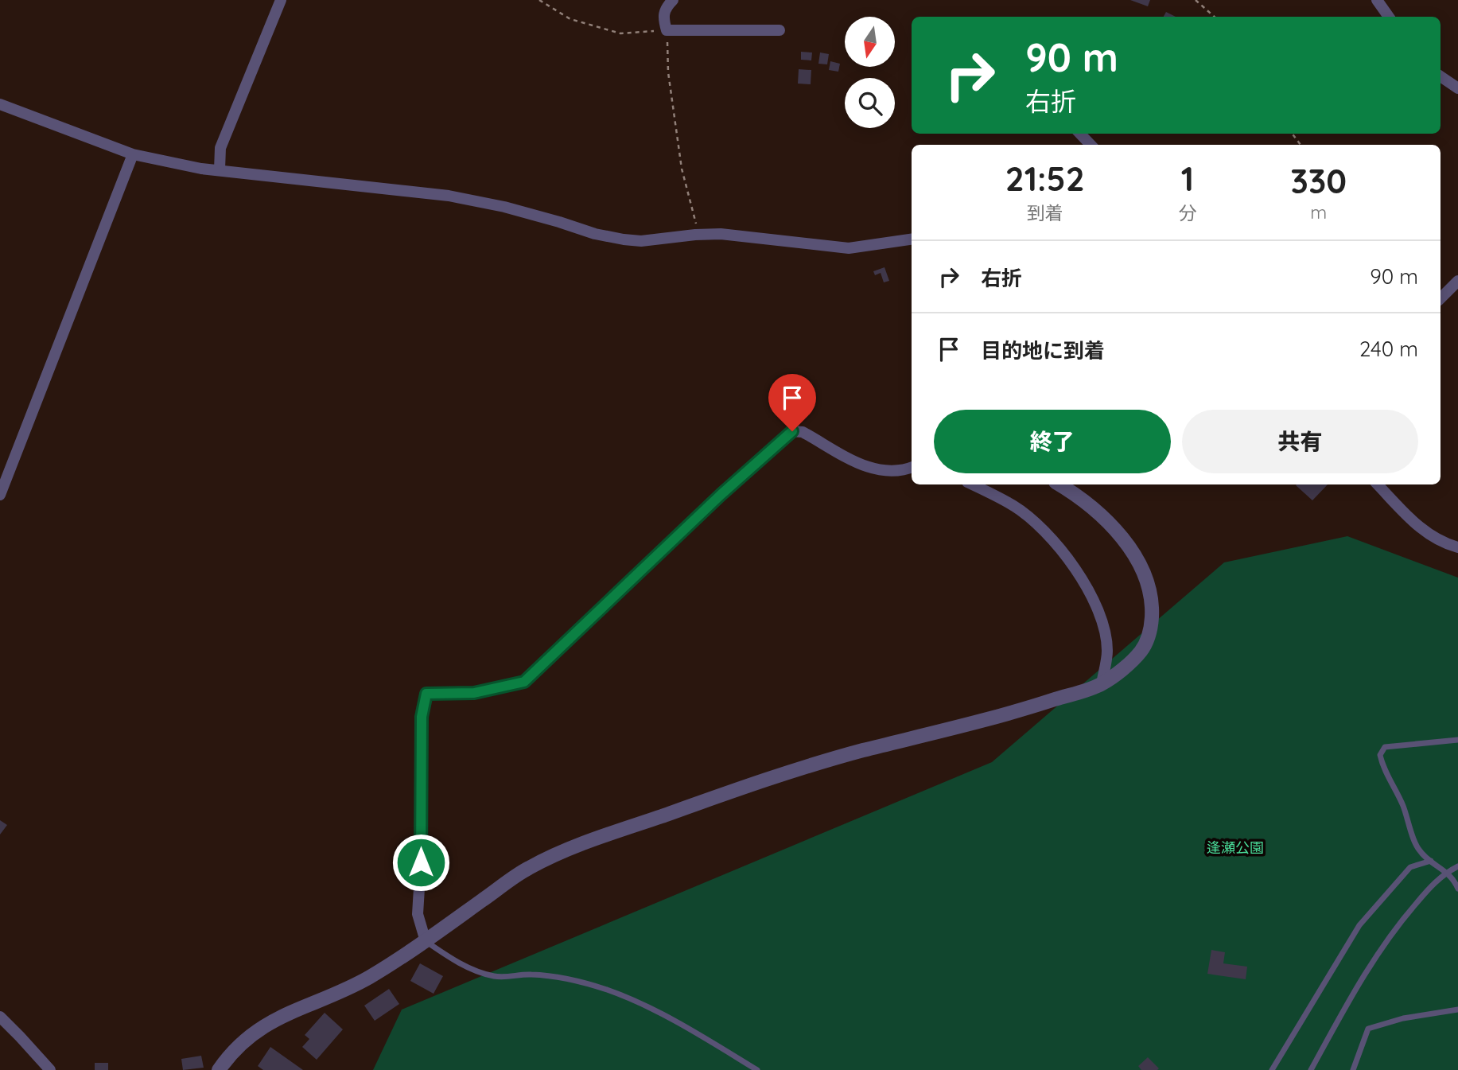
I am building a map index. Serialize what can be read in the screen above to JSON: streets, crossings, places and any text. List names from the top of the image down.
{
  "parks": ["逢瀬公園"],
  "north": "bottom",
  "page": {
    "turn": ["90 m", "右折"],
    "eta": [
      "21:52",
      "到着",
      "1",
      "分",
      "330",
      "m"
    ],
    "list": [
      {
        "name": "右折",
        "value": "90 m"
      },
      {
        "name": "目的地に到着",
        "value": "240 m"
      }
    ],
    "buttons": ["終了", "共有"]
  }
}
